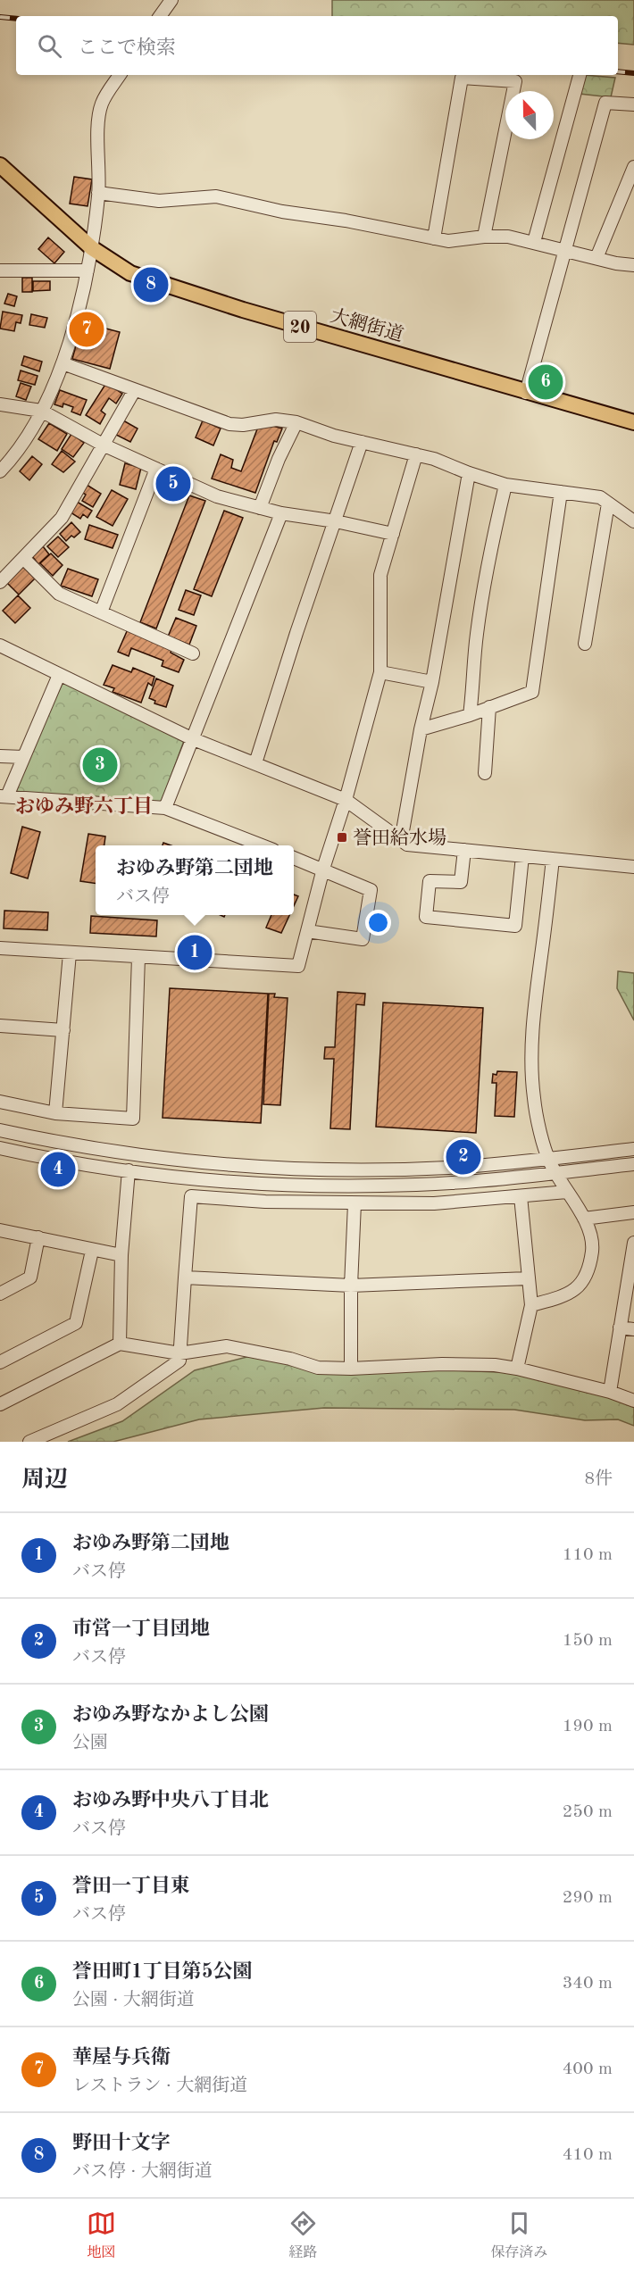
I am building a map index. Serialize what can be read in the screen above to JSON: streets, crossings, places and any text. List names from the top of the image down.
{
  "streets": {
    "main road": ["大網街道", "20"]
  },
  "districts": ["おゆみ野六丁目"],
  "places": {
    "transit": ["誉田給水場"]
  },
  "north": "top",
  "page": {
    "search": "ここで検索",
    "pins": [
      "8",
      "7",
      "6",
      "5",
      "3",
      "1",
      "2",
      "4"
    ],
    "popup": ["おゆみ野第二団地", "バス停"],
    "heading": ["周辺", "8件"],
    "list": [
      {
        "mark": "1",
        "name": "おゆみ野第二団地",
        "note": "バス停",
        "value": "110 m"
      },
      {
        "mark": "2",
        "name": "市営一丁目団地",
        "note": "バス停",
        "value": "150 m"
      },
      {
        "mark": "3",
        "name": "おゆみ野なかよし公園",
        "note": "公園",
        "value": "190 m"
      },
      {
        "mark": "4",
        "name": "おゆみ野中央八丁目北",
        "note": "バス停",
        "value": "250 m"
      },
      {
        "mark": "5",
        "name": "誉田一丁目東",
        "note": "バス停",
        "value": "290 m"
      },
      {
        "mark": "6",
        "name": "誉田町1丁目第5公園",
        "note": "公園 · 大網街道",
        "value": "340 m"
      },
      {
        "mark": "7",
        "name": "華屋与兵衛",
        "note": "レストラン · 大網街道",
        "value": "400 m"
      },
      {
        "mark": "8",
        "name": "野田十文字",
        "note": "バス停 · 大網街道",
        "value": "410 m"
      }
    ],
    "nav": ["地図", "経路", "保存済み"]
  }
}
